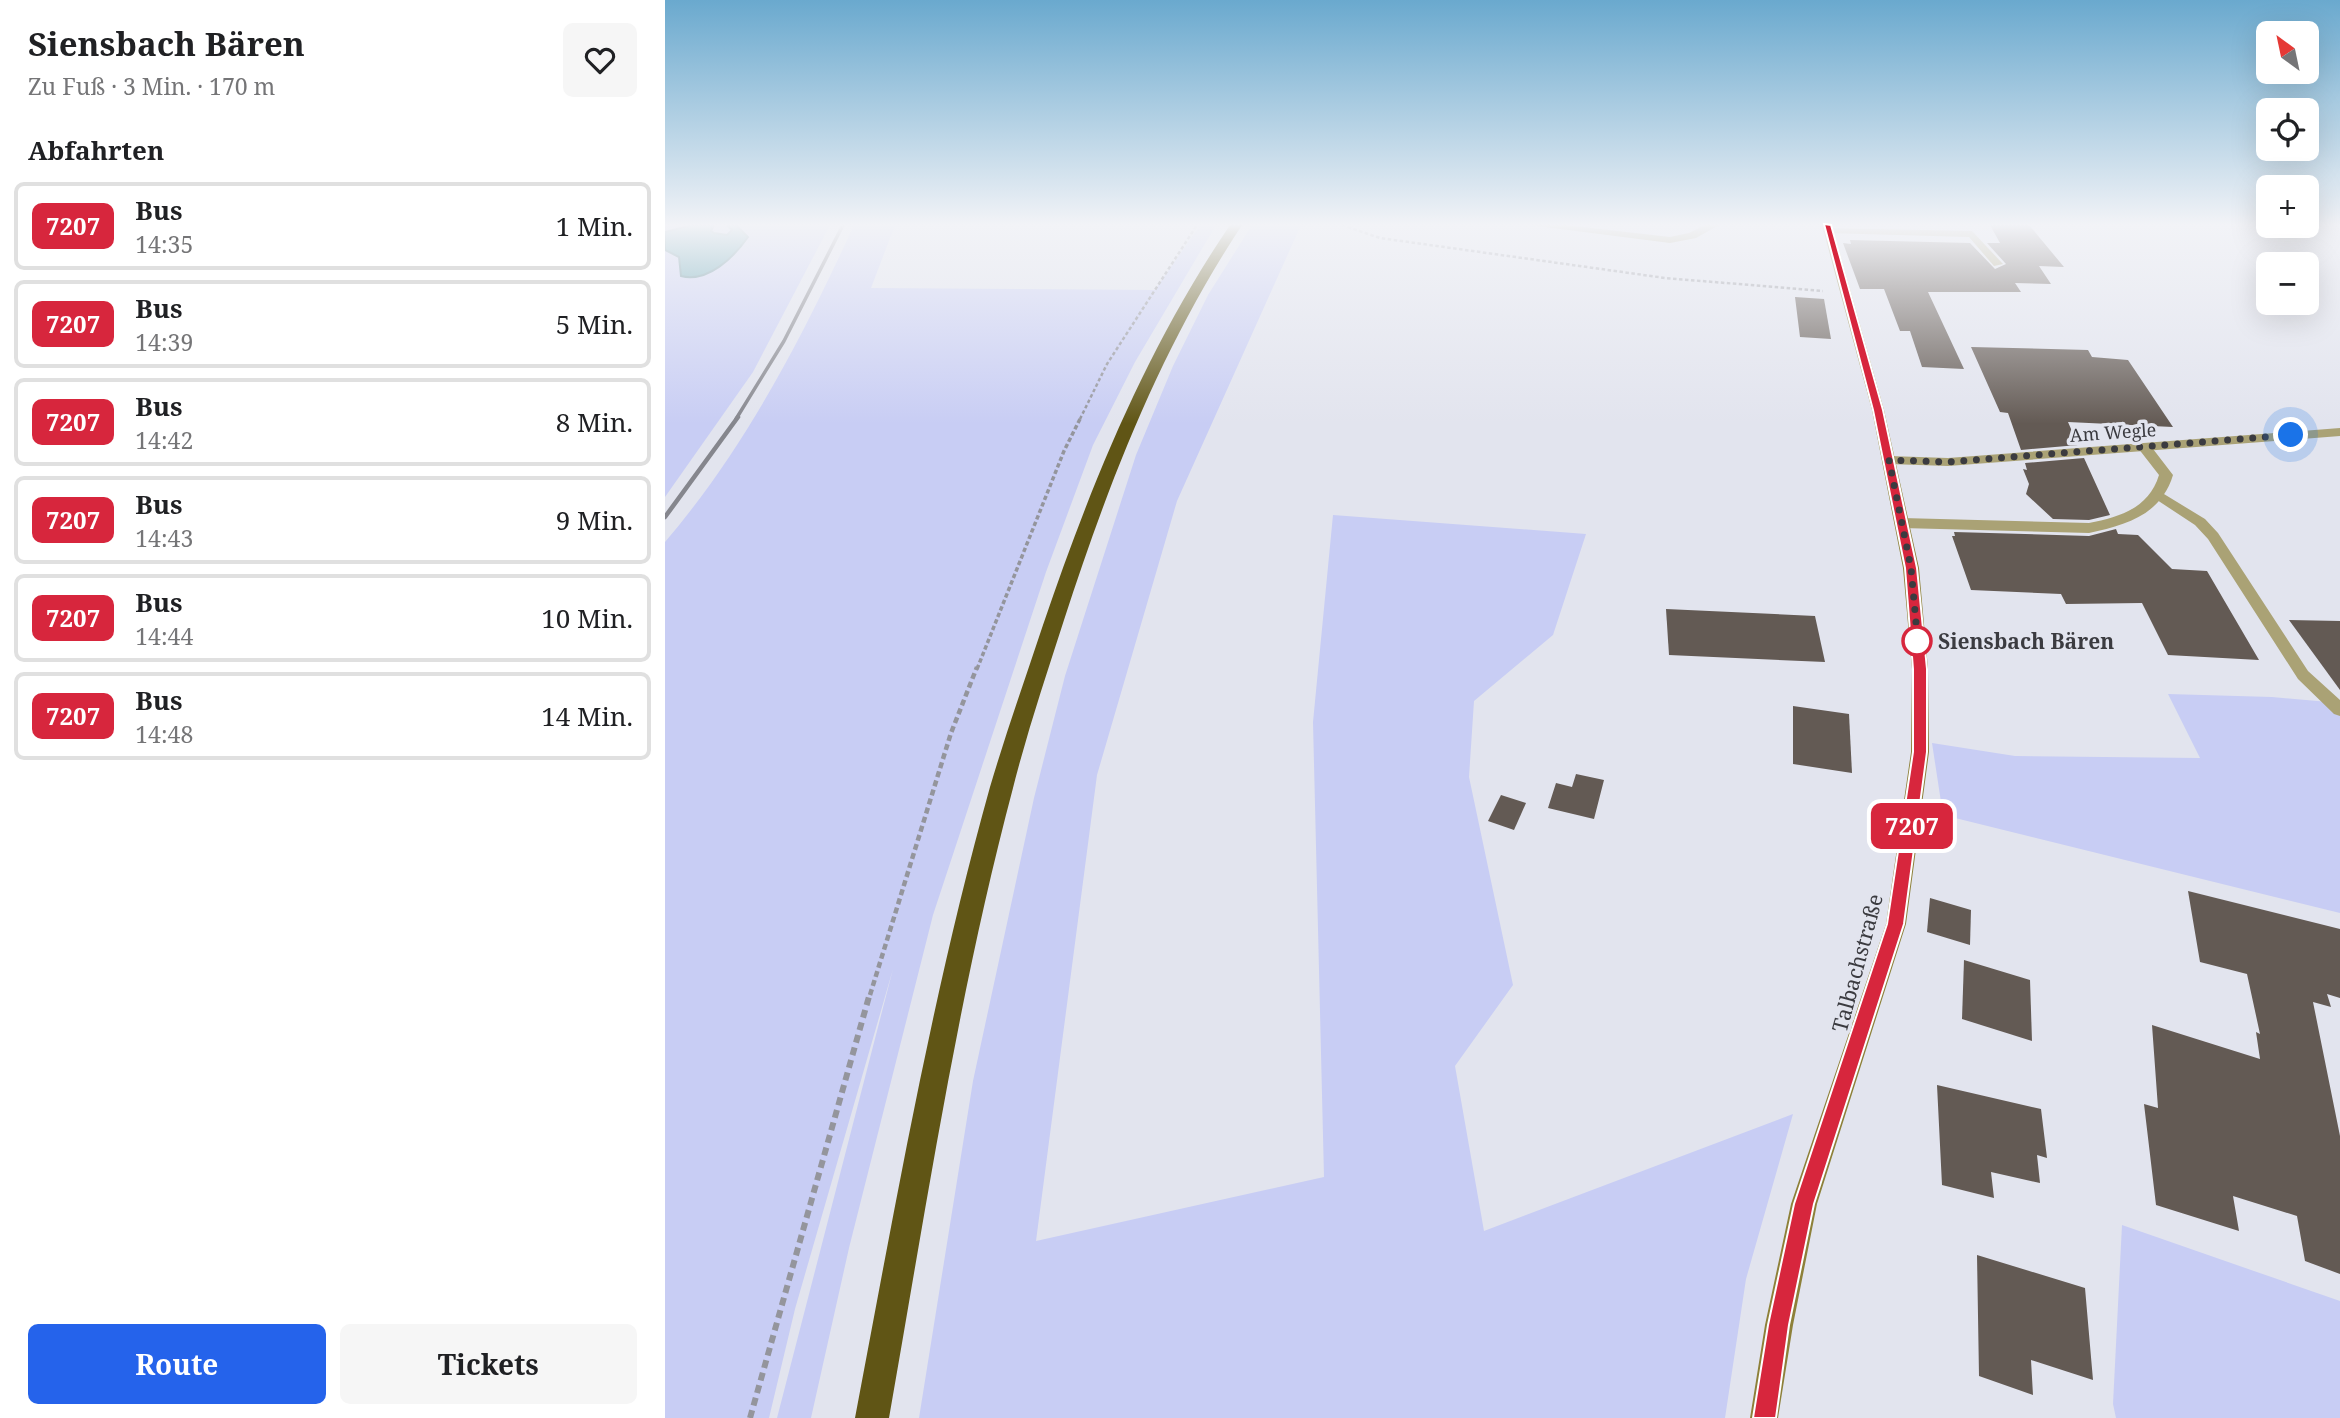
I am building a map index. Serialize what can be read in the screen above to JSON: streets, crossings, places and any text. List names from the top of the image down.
{
  "streets": {
    "street": ["Talbachstraße"],
    "lane": ["Am Wegle"]
  },
  "crossings": [
    ["Am Wegle", "Talbachstraße"]
  ],
  "places": ["Siensbach Bären"],
  "lines": ["bus line 7207"],
  "north": "top left",
  "page": {
    "heading": [
      ["Siensbach Bären", "Zu Fuß · 3 Min. · 170 m"],
      "Abfahrten"
    ],
    "on_map": "7207",
    "map_buttons": ["+", "−"],
    "list": [
      {
        "mark": "7207",
        "name": "Bus",
        "note": "14:35",
        "value": "1 Min."
      },
      {
        "mark": "7207",
        "name": "Bus",
        "note": "14:39",
        "value": "5 Min."
      },
      {
        "mark": "7207",
        "name": "Bus",
        "note": "14:42",
        "value": "8 Min."
      },
      {
        "mark": "7207",
        "name": "Bus",
        "note": "14:43",
        "value": "9 Min."
      },
      {
        "mark": "7207",
        "name": "Bus",
        "note": "14:44",
        "value": "10 Min."
      },
      {
        "mark": "7207",
        "name": "Bus",
        "note": "14:48",
        "value": "14 Min."
      }
    ],
    "buttons": ["Route", "Tickets"]
  }
}
